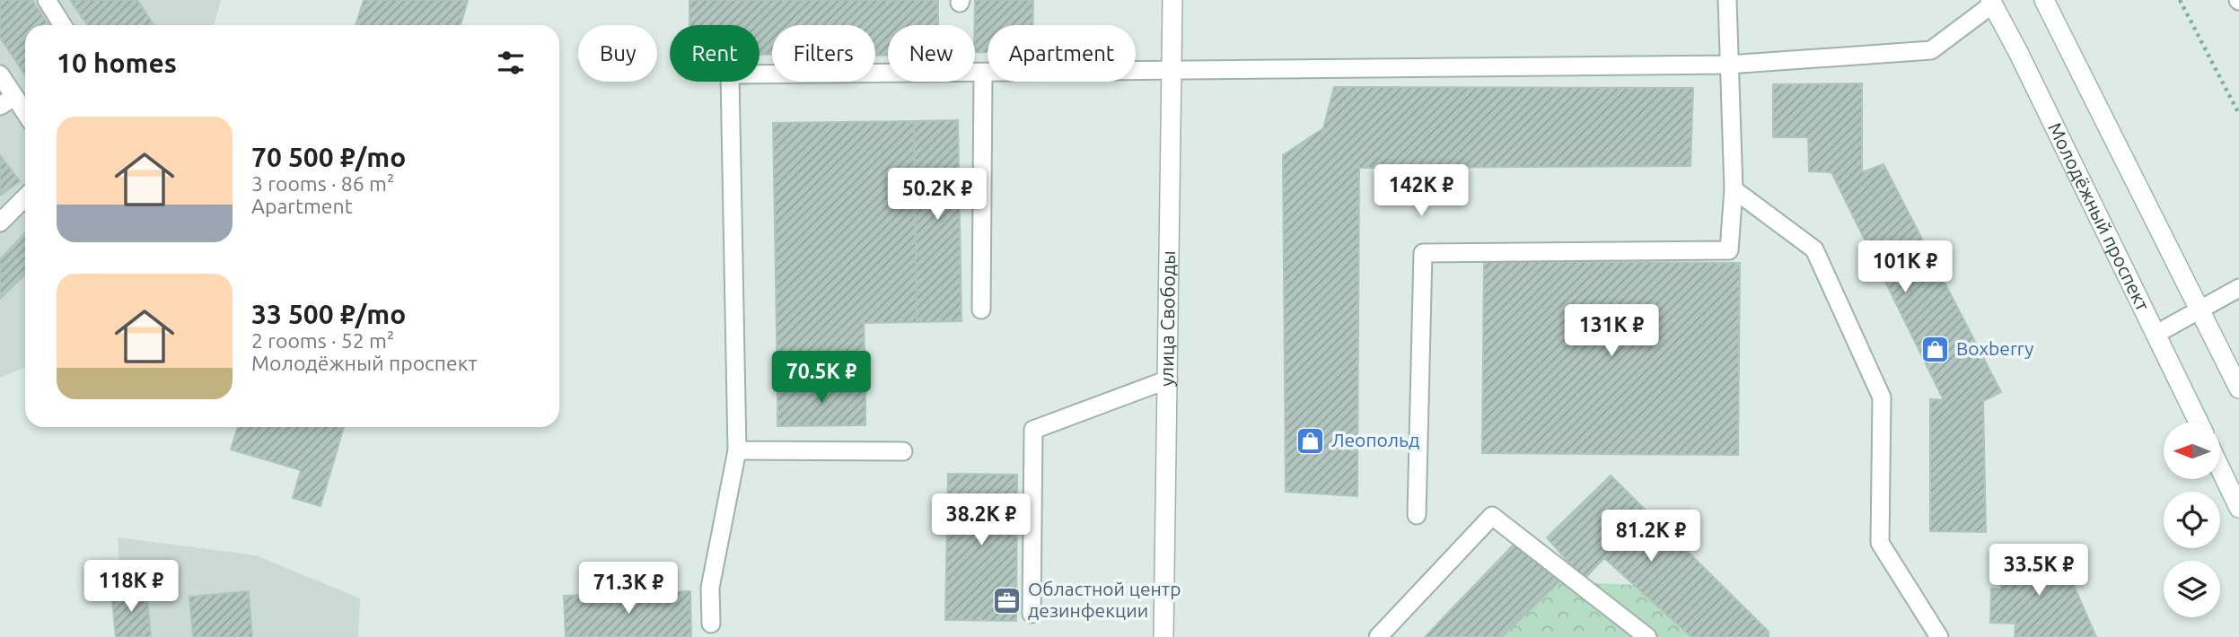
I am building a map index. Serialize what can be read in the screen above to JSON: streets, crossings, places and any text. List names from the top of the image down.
{
  "streets": {
    "main road": ["Молодёжный проспект", "улица Свободы"]
  },
  "places": {
    "shop": ["Boxberry", "Леопольд"],
    "office": ["Областной центр дезинфекции"]
  },
  "north": "left",
  "page": {
    "chip": [
      "Buy",
      "Rent",
      "Filters",
      "New",
      "Apartment"
    ],
    "heading": "10 homes",
    "list": [
      {
        "name": "70 500 ₽/mo",
        "note": "3 rooms · 86 m² · Apartment"
      },
      {
        "name": "33 500 ₽/mo",
        "note": "2 rooms · 52 m² · Молодёжный проспект"
      }
    ],
    "price": [
      "142K ₽",
      "50.2K ₽",
      "101K ₽",
      "131K ₽",
      "70.5K ₽",
      "38.2K ₽",
      "81.2K ₽",
      "33.5K ₽",
      "118K ₽",
      "71.3K ₽"
    ]
  }
}
